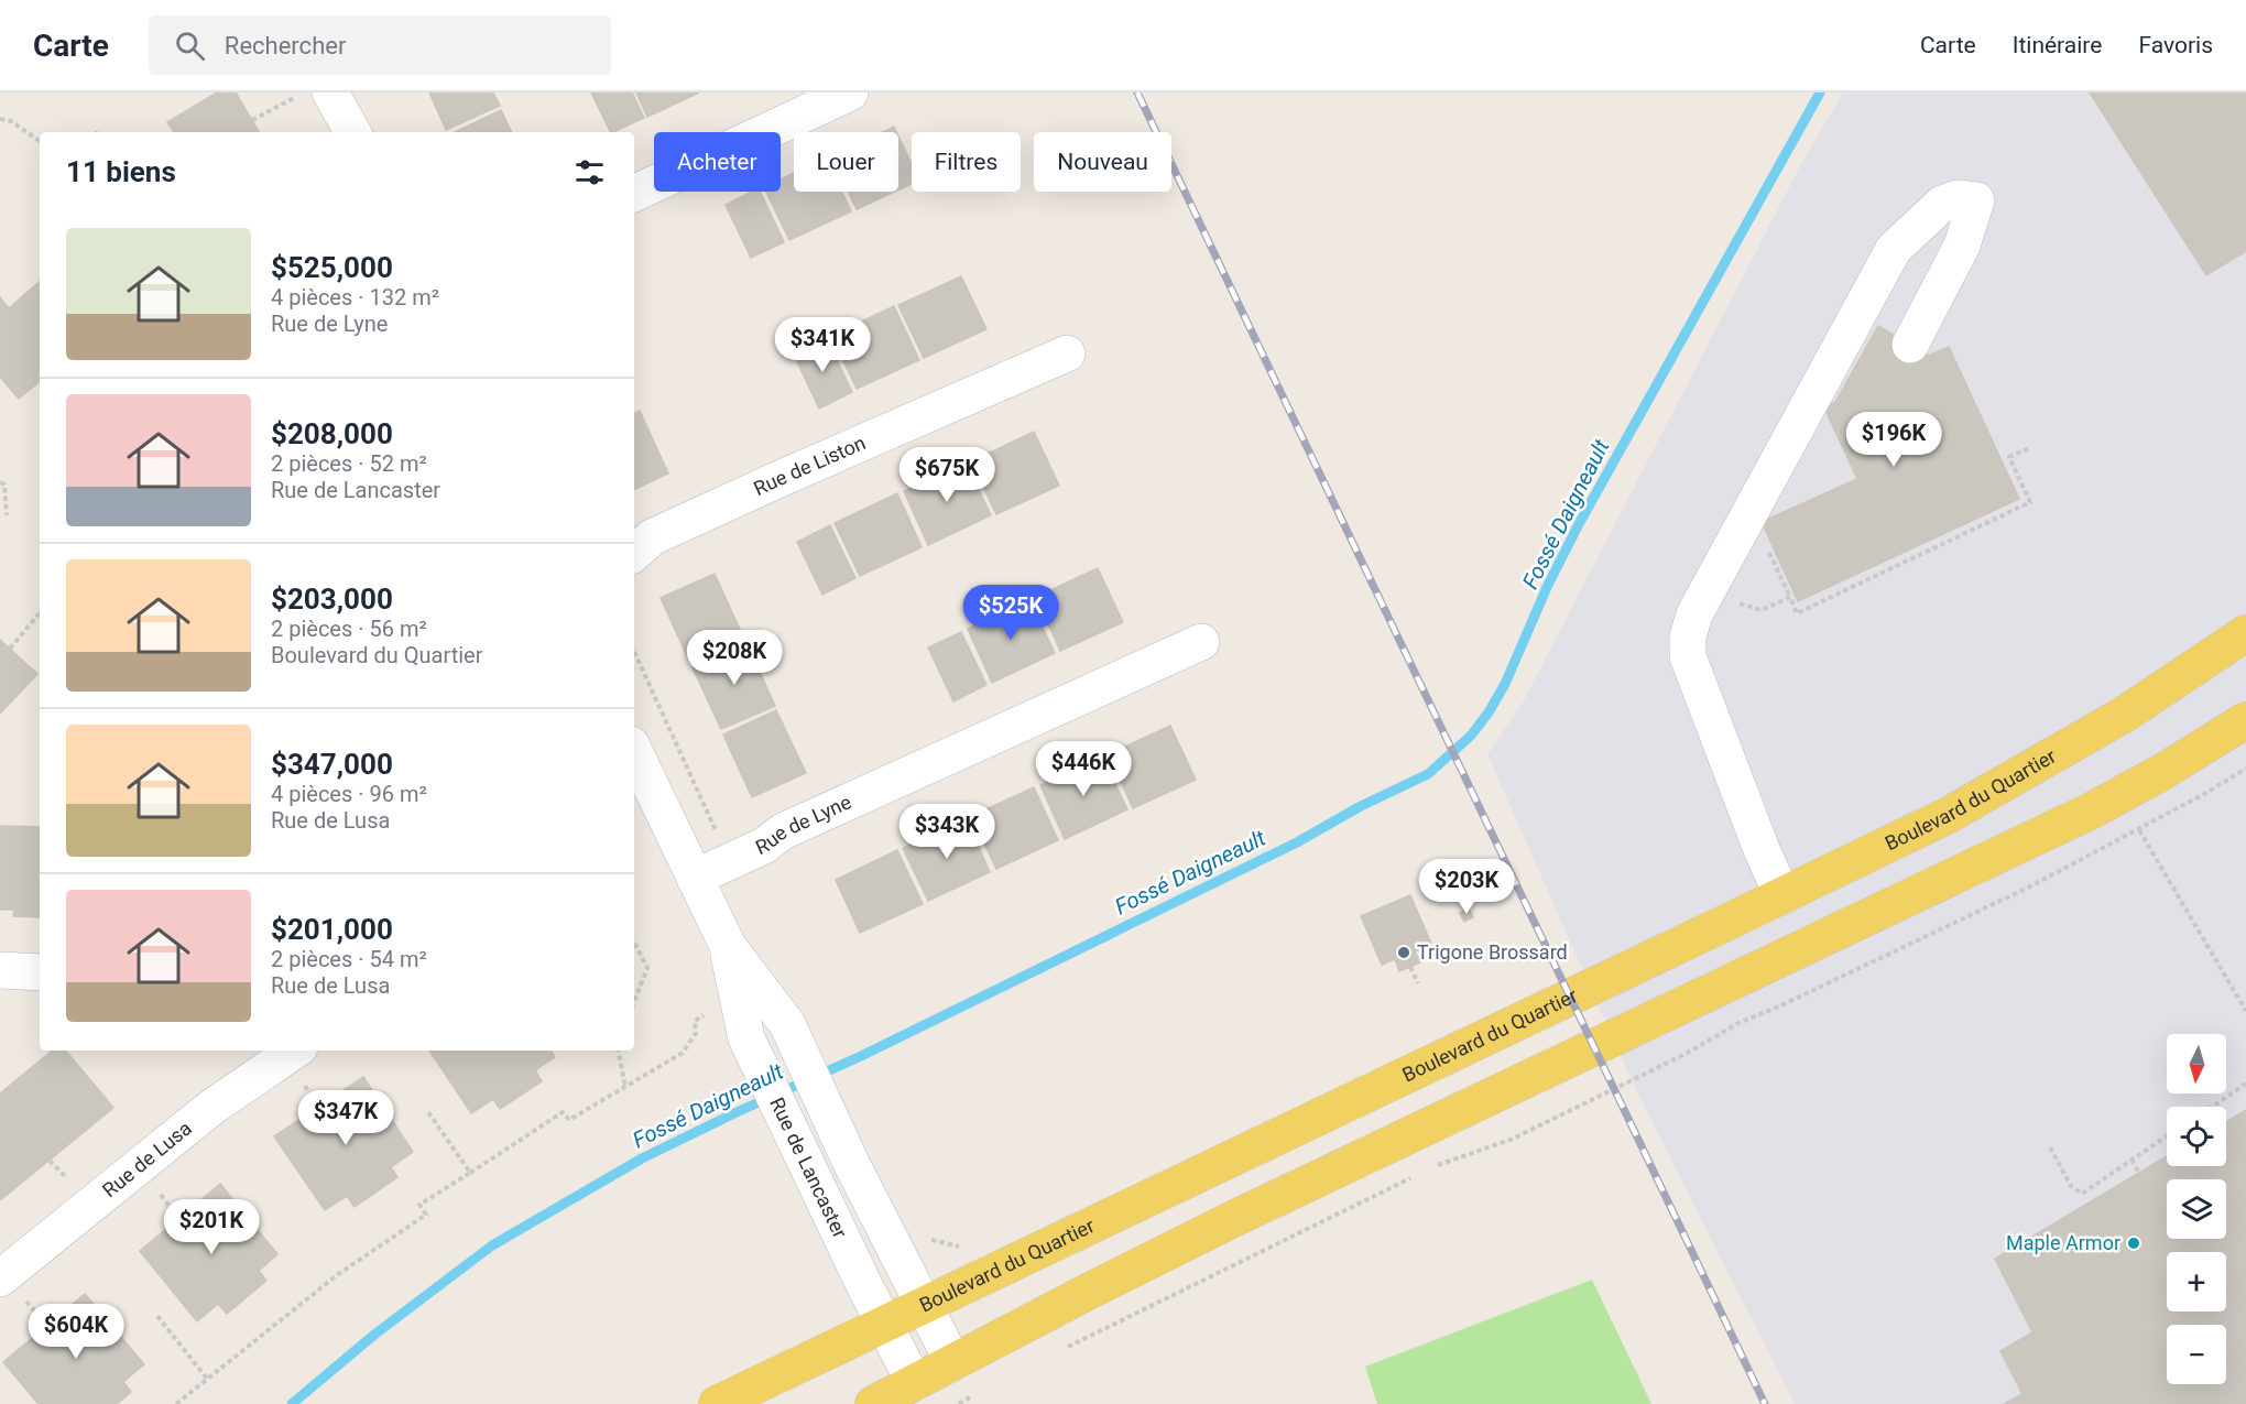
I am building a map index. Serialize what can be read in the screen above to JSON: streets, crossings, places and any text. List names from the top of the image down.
{
  "streets": {
    "main road": ["Boulevard du Quartier"],
    "street": [
      "Rue de Liston",
      "Rue de Lyne",
      "Rue de Lusa",
      "Rue de Lancaster"
    ]
  },
  "crossings": [
    ["Boulevard du Quartier", "Rue de Lancaster"],
    ["Rue de Lyne", "Rue de Lancaster"]
  ],
  "water": ["Fossé Daigneault"],
  "places": ["Trigone Brossard", "Maple Armor"],
  "north": "bottom",
  "page": {
    "header": "Carte",
    "search": "Rechercher",
    "nav": ["Carte", "Itinéraire", "Favoris"],
    "chip": [
      "Acheter",
      "Louer",
      "Filtres",
      "Nouveau"
    ],
    "heading": "11 biens",
    "list": [
      {
        "name": "$525,000",
        "note": "4 pièces · 132 m² · Rue de Lyne"
      },
      {
        "name": "$208,000",
        "note": "2 pièces · 52 m² · Rue de Lancaster"
      },
      {
        "name": "$203,000",
        "note": "2 pièces · 56 m² · Boulevard du Quartier"
      },
      {
        "name": "$347,000",
        "note": "4 pièces · 96 m² · Rue de Lusa"
      },
      {
        "name": "$201,000",
        "note": "2 pièces · 54 m² · Rue de Lusa"
      }
    ],
    "price": [
      "$341K",
      "$196K",
      "$675K",
      "$525K",
      "$208K",
      "$446K",
      "$343K",
      "$203K",
      "$347K",
      "$201K",
      "$604K"
    ],
    "map_buttons": ["+", "−"]
  }
}
